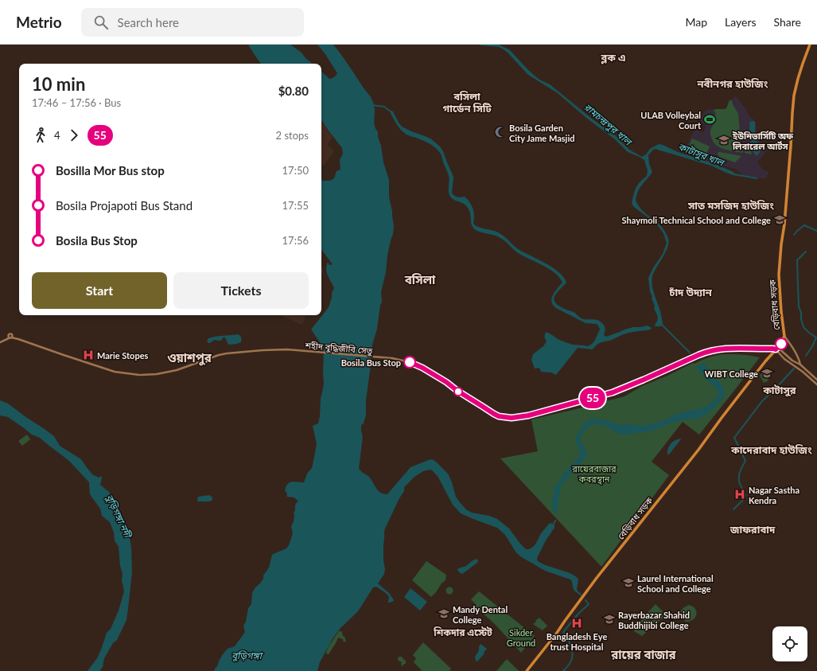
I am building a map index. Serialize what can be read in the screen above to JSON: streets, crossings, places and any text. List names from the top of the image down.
{
  "streets": {
    "highway": ["বেড়িবাধ সড়ক"],
    "main road": ["শহীদ বুদ্ধিজীবি সেতু"]
  },
  "crossings": [
    ["বেড়িবাধ সড়ক", "শহীদ বুদ্ধিজীবি সেতু"]
  ],
  "districts": [
    "ব্লক এ",
    "নবীনগর হাউজিং",
    "বসিলা গার্ডেন সিটি",
    "সাত মসজিদ হাউজিং",
    "বসিলা",
    "চাঁদ উদ্যান",
    "ওয়াশপুর",
    "কাটাসুর",
    "কাদেরাবাদ হাউজিং",
    "জাফরাবাদ",
    "শিকদার এস্টেট",
    "রায়ের বাজার"
  ],
  "water": [
    "রামচন্দ্রপুর খাল",
    "কাটাসুর খাল",
    "বুড়িগঙ্গা নদী",
    "বুড়িগঙ্গা"
  ],
  "parks": ["রায়েরবাজার কবরস্থান", "Sikder Ground"],
  "places": {
    "sports": ["ULAB Volleybal Court"],
    "mosque": ["Bosila Garden City Jame Masjid"],
    "school or university": [
      "ইউনিভার্সিটি অফ লিবারেল আর্টস",
      "Shaymoli Technical School and College",
      "WIBT College",
      "Laurel International School and College",
      "Mandy Dental College",
      "Rayerbazar Shahid Buddhijibi College"
    ],
    "hospital": ["Marie Stopes", "Nagar Sastha Kendra", "Bangladesh Eye trust Hospital"],
    "other": ["Bosila Bus Stop"]
  },
  "lines": ["bus line 55"],
  "page": {
    "header": "Metrio",
    "search": "Search here",
    "nav": ["Map", "Layers", "Share"],
    "on_map": "55",
    "heading": ["10 min", "17:46 – 17:56 · Bus", "$0.80"],
    "legs": ["4", "55", "2 stops"],
    "list": [
      {
        "name": "Bosilla Mor Bus stop",
        "value": "17:50"
      },
      {
        "name": "Bosila Projapoti Bus Stand",
        "value": "17:55"
      },
      {
        "name": "Bosila Bus Stop",
        "value": "17:56"
      }
    ],
    "buttons": ["Start", "Tickets"]
  }
}
